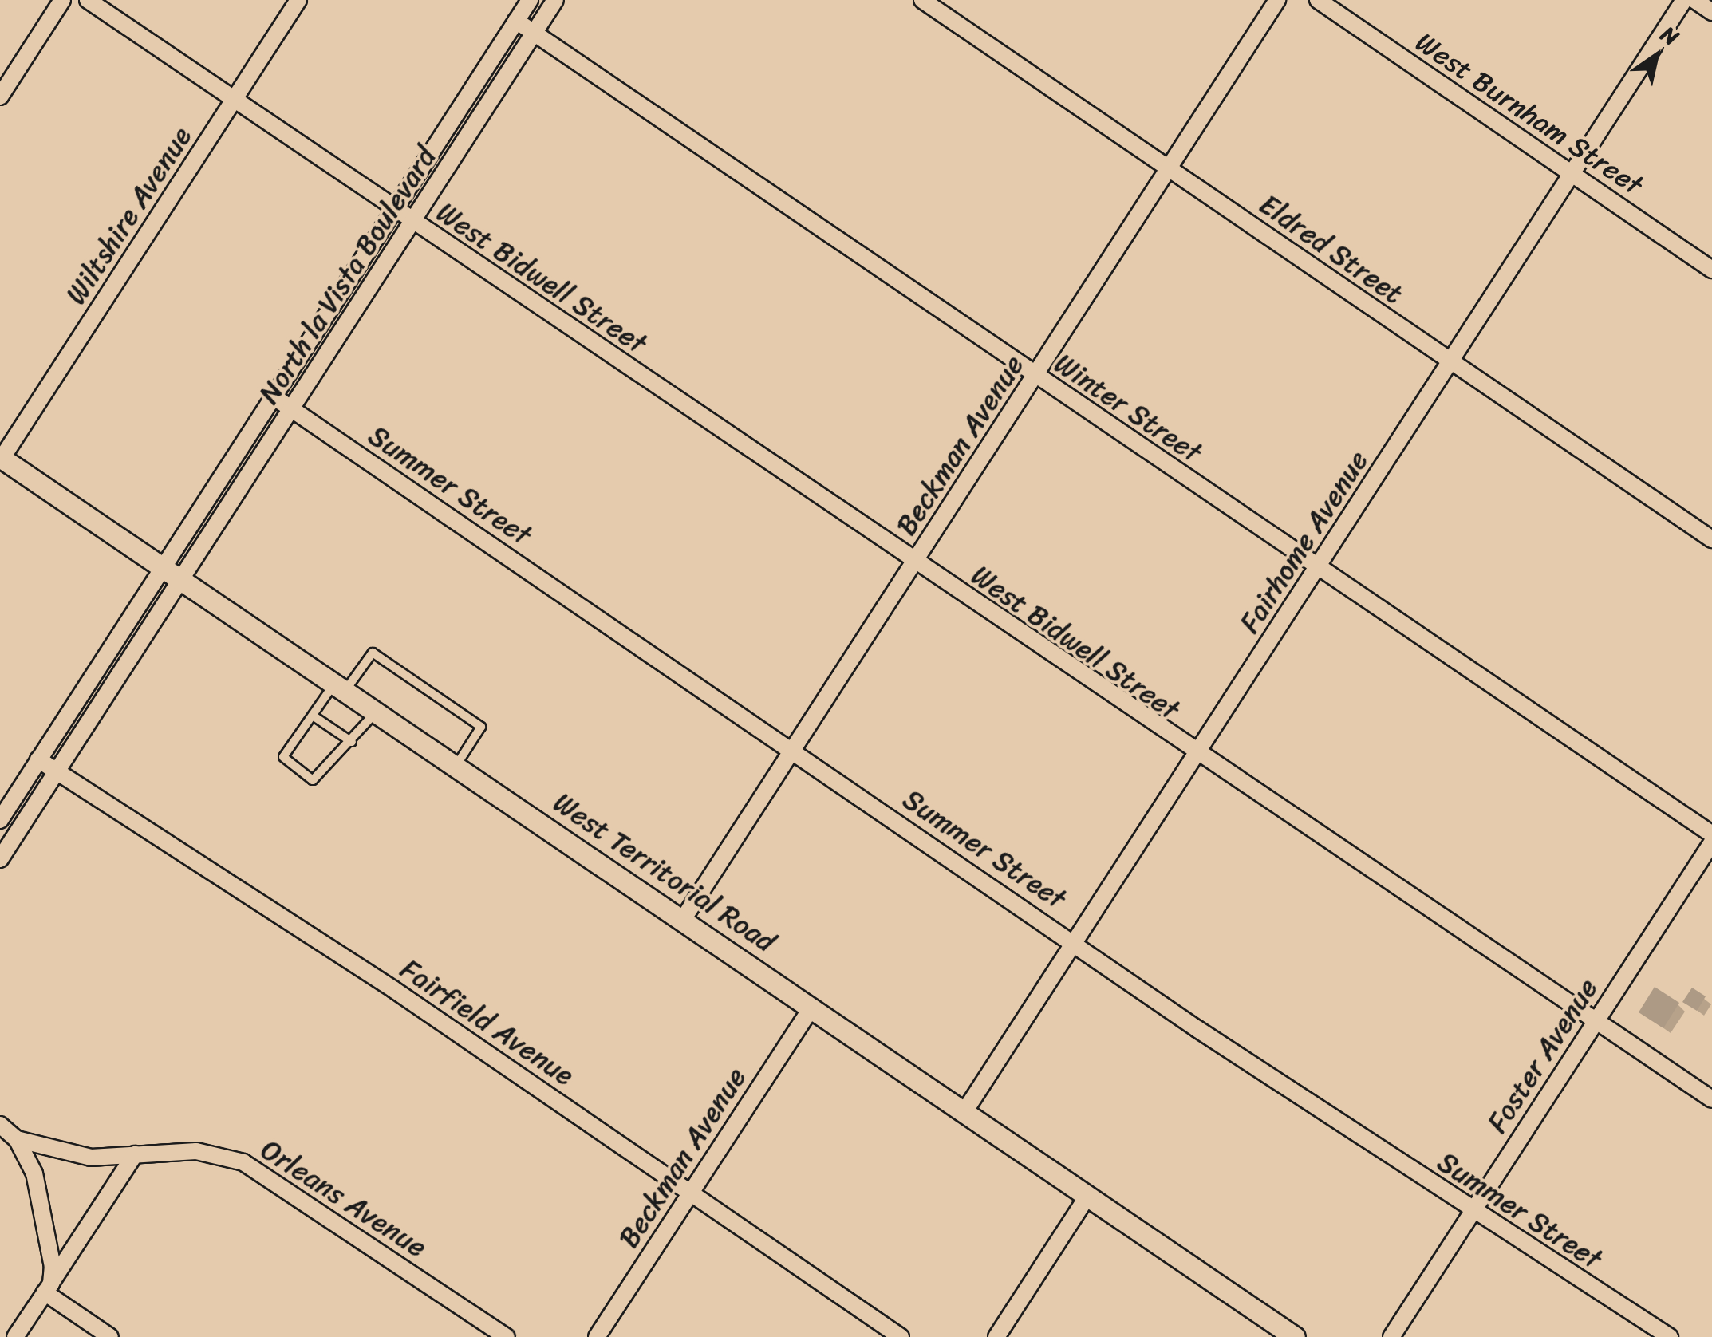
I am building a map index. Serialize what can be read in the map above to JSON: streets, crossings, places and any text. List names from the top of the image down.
{
  "streets": {
    "street": [
      "West Burnham Street",
      "Wiltshire Avenue",
      "Eldred Street",
      "North la Vista Boulevard",
      "West Bidwell Street",
      "Winter Street",
      "Beckman Avenue",
      "Summer Street",
      "Fairhome Avenue",
      "West Territorial Road",
      "Fairfield Avenue",
      "Foster Avenue",
      "Orleans Avenue"
    ]
  },
  "crossings": [
    ["West Burnham Street", "Fairhome Avenue"],
    ["Wiltshire Avenue", "West Bidwell Street"],
    ["Wiltshire Avenue", "West Territorial Road"],
    ["Eldred Street", "Beckman Avenue"],
    ["Eldred Street", "Fairhome Avenue"],
    ["North la Vista Boulevard", "West Bidwell Street"],
    ["North la Vista Boulevard", "Winter Street"],
    ["North la Vista Boulevard", "Summer Street"],
    ["North la Vista Boulevard", "West Territorial Road"],
    ["North la Vista Boulevard", "Fairfield Avenue"],
    ["West Bidwell Street", "Beckman Avenue"],
    ["West Bidwell Street", "Fairhome Avenue"],
    ["West Bidwell Street", "Foster Avenue"],
    ["Winter Street", "Beckman Avenue"],
    ["Winter Street", "Fairhome Avenue"],
    ["Beckman Avenue", "Summer Street"],
    ["Beckman Avenue", "West Territorial Road"],
    ["Beckman Avenue", "Fairfield Avenue"],
    ["Summer Street", "Fairhome Avenue"],
    ["Summer Street", "Foster Avenue"],
    ["Fairhome Avenue", "West Territorial Road"]
  ],
  "north": "top right"
}
